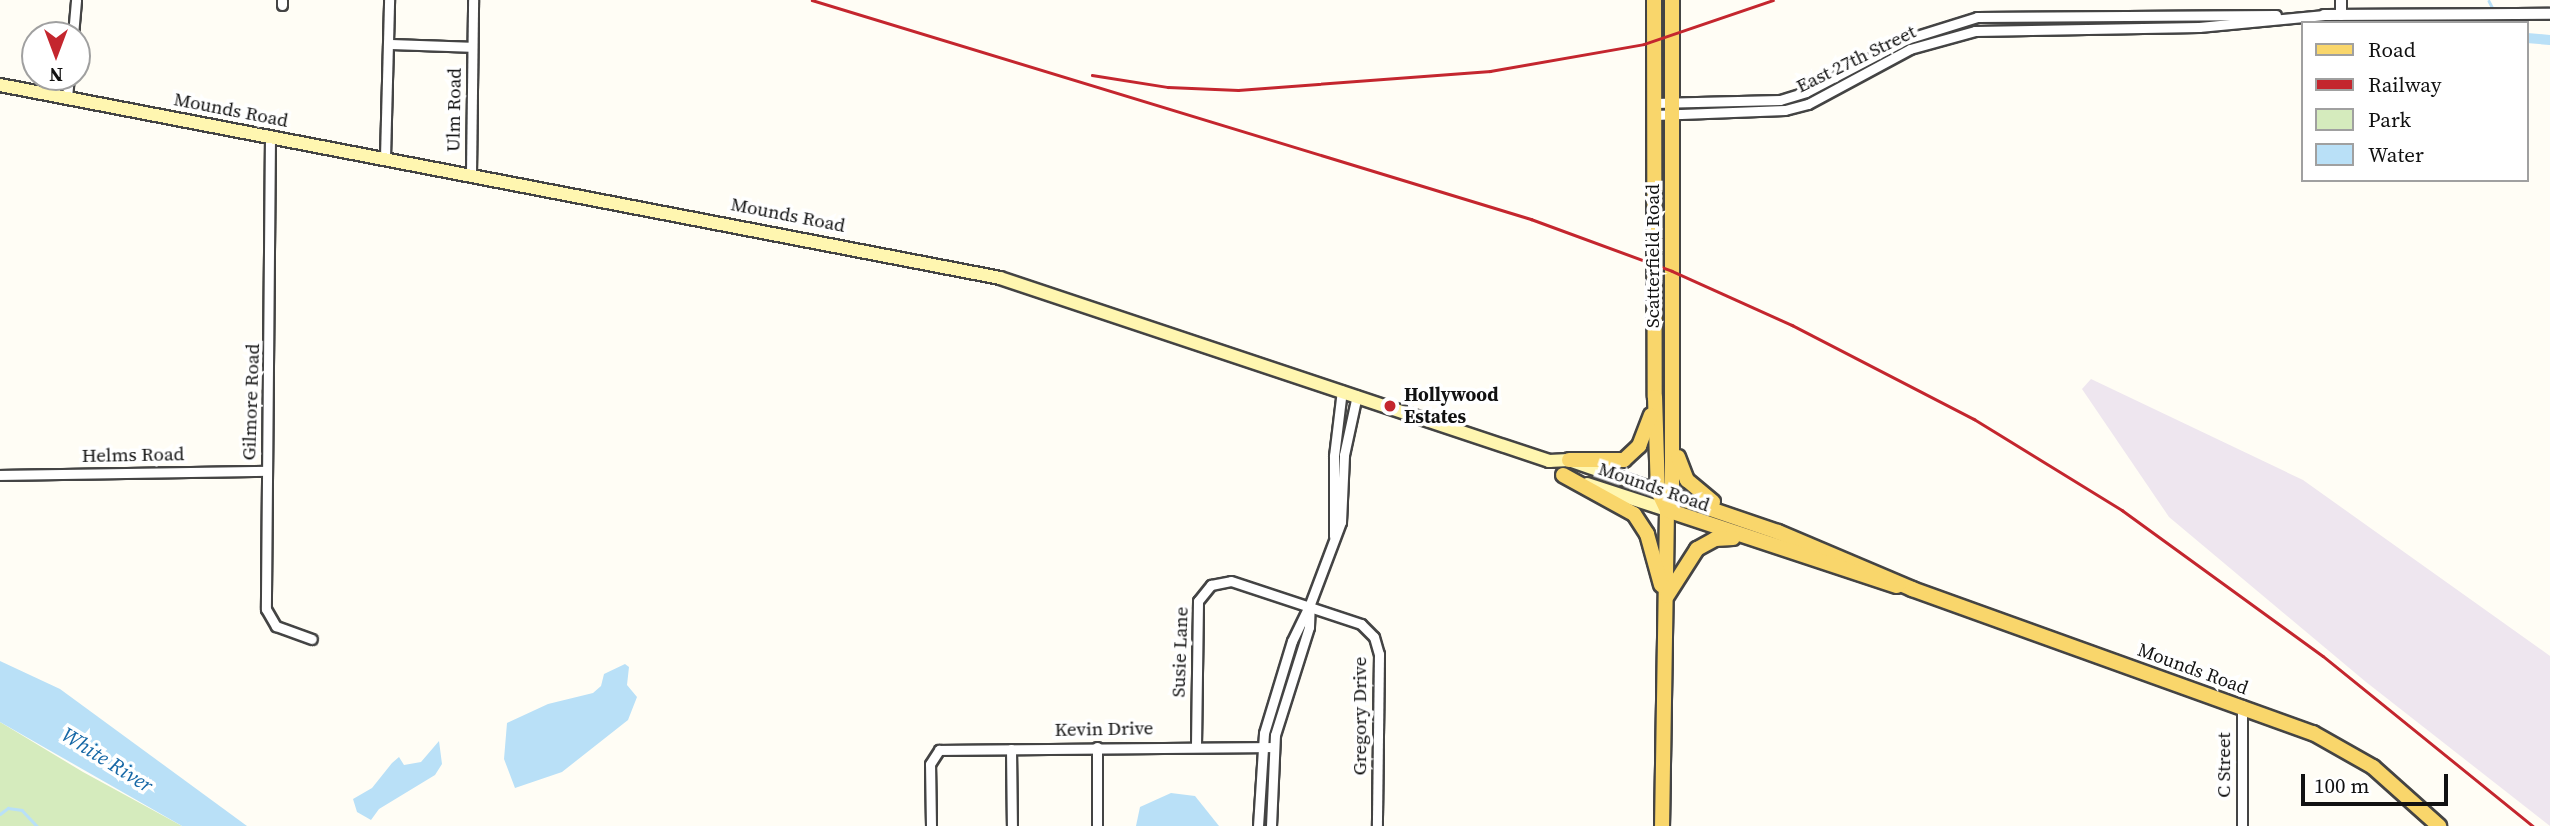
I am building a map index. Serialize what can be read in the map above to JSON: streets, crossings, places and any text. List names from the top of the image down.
{
  "streets": {
    "main road": ["Mounds Road", "Scatterfield Road"],
    "street": [
      "East 27th Street",
      "Ulm Road",
      "Gilmore Road",
      "Helms Road",
      "Susie Lane",
      "Gregory Drive",
      "Kevin Drive",
      "C Street"
    ]
  },
  "crossings": [
    ["East 27th Street", "Scatterfield Road"],
    ["Mounds Road", "Ulm Road"],
    ["Mounds Road", "Scatterfield Road"],
    ["Mounds Road", "Gilmore Road"],
    ["Mounds Road", "C Street"],
    ["Gilmore Road", "Helms Road"],
    ["Susie Lane", "Gregory Drive"],
    ["Susie Lane", "Kevin Drive"]
  ],
  "water": ["White River"],
  "places": ["Hollywood Estates"],
  "legend": [
    "Road",
    "Railway",
    "Park",
    "Water"
  ],
  "scale_bar": "100 m",
  "north": "bottom"
}
